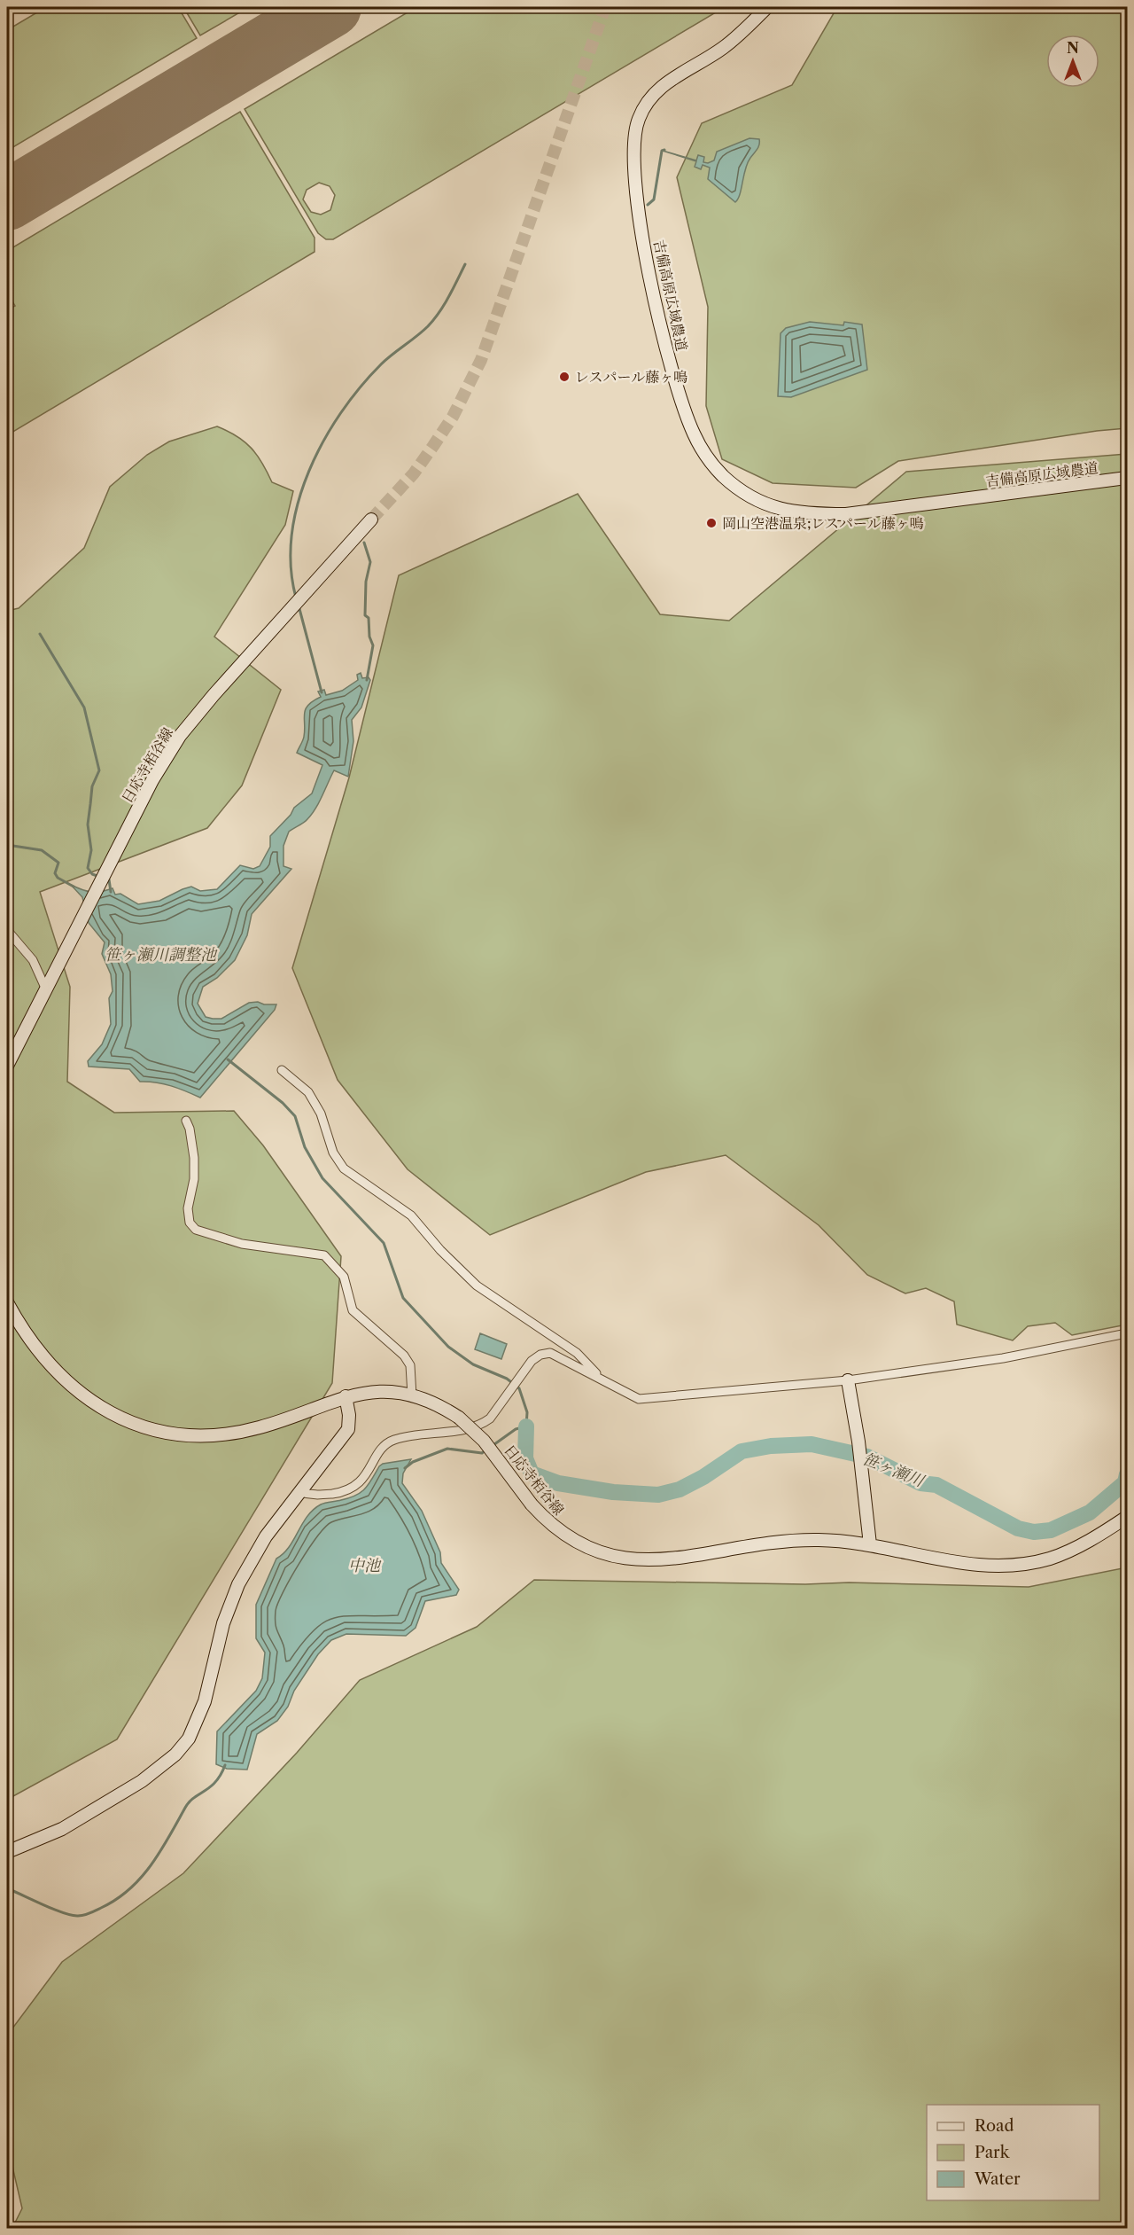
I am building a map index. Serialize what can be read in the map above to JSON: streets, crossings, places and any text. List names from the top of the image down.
{
  "streets": {
    "main road": ["吉備高原広域農道", "日応寺栢谷線"]
  },
  "water": ["笹ヶ瀬川調整池", "笹ヶ瀬川", "中池"],
  "places": ["レスパール藤ヶ鳴", "岡山空港温泉;レスパール藤ヶ鳴"],
  "legend": ["Road", "Park", "Water"],
  "north": "top"
}
